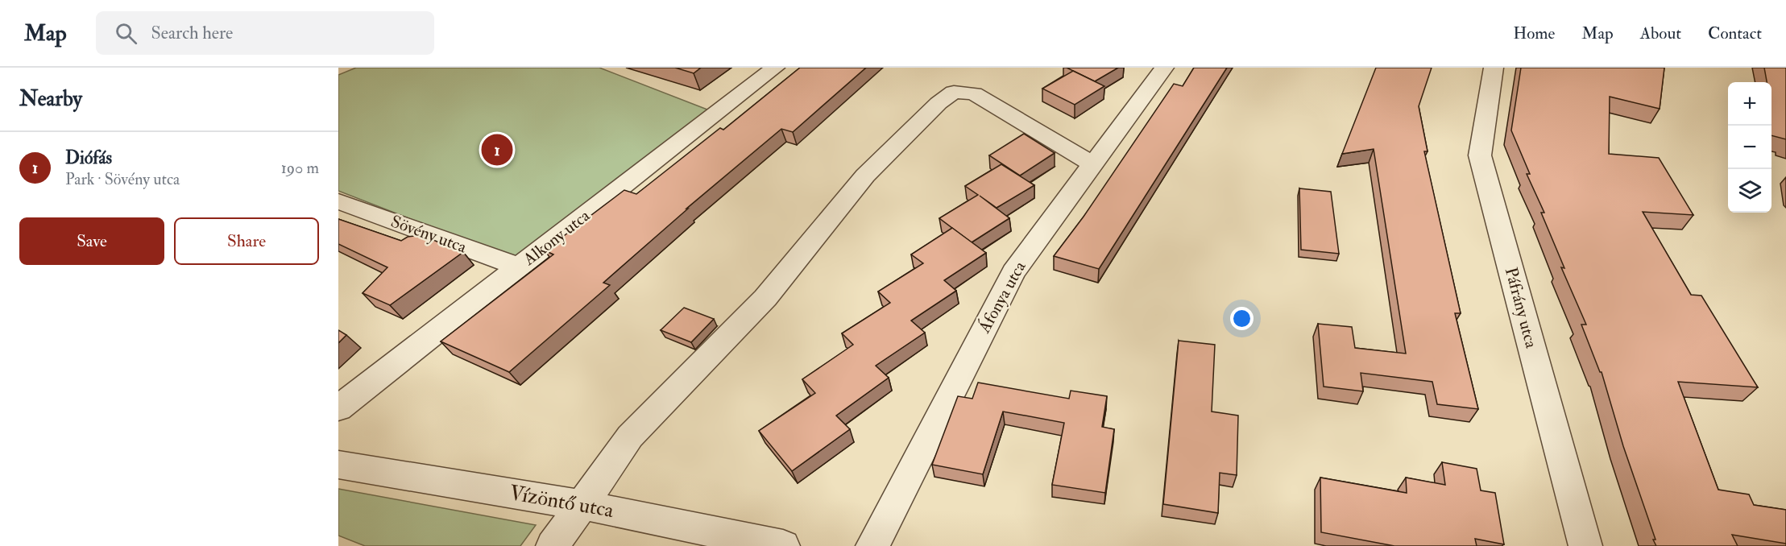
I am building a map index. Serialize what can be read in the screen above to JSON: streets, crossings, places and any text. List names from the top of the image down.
{
  "streets": {
    "street": [
      "Sövény utca",
      "Alkony utca",
      "Áfonya utca",
      "Páfrány utca",
      "Vízöntő utca"
    ]
  },
  "crossings": [
    ["Sövény utca", "Alkony utca"]
  ],
  "page": {
    "header": "Map",
    "search": "Search here",
    "nav": [
      "Home",
      "Map",
      "About",
      "Contact"
    ],
    "heading": "Nearby",
    "map_buttons": ["+", "−"],
    "list": [
      {
        "mark": "1",
        "name": "Diófás",
        "note": "Park · Sövény utca",
        "value": "190 m"
      }
    ],
    "pins": "1",
    "buttons": ["Save", "Share"]
  }
}
